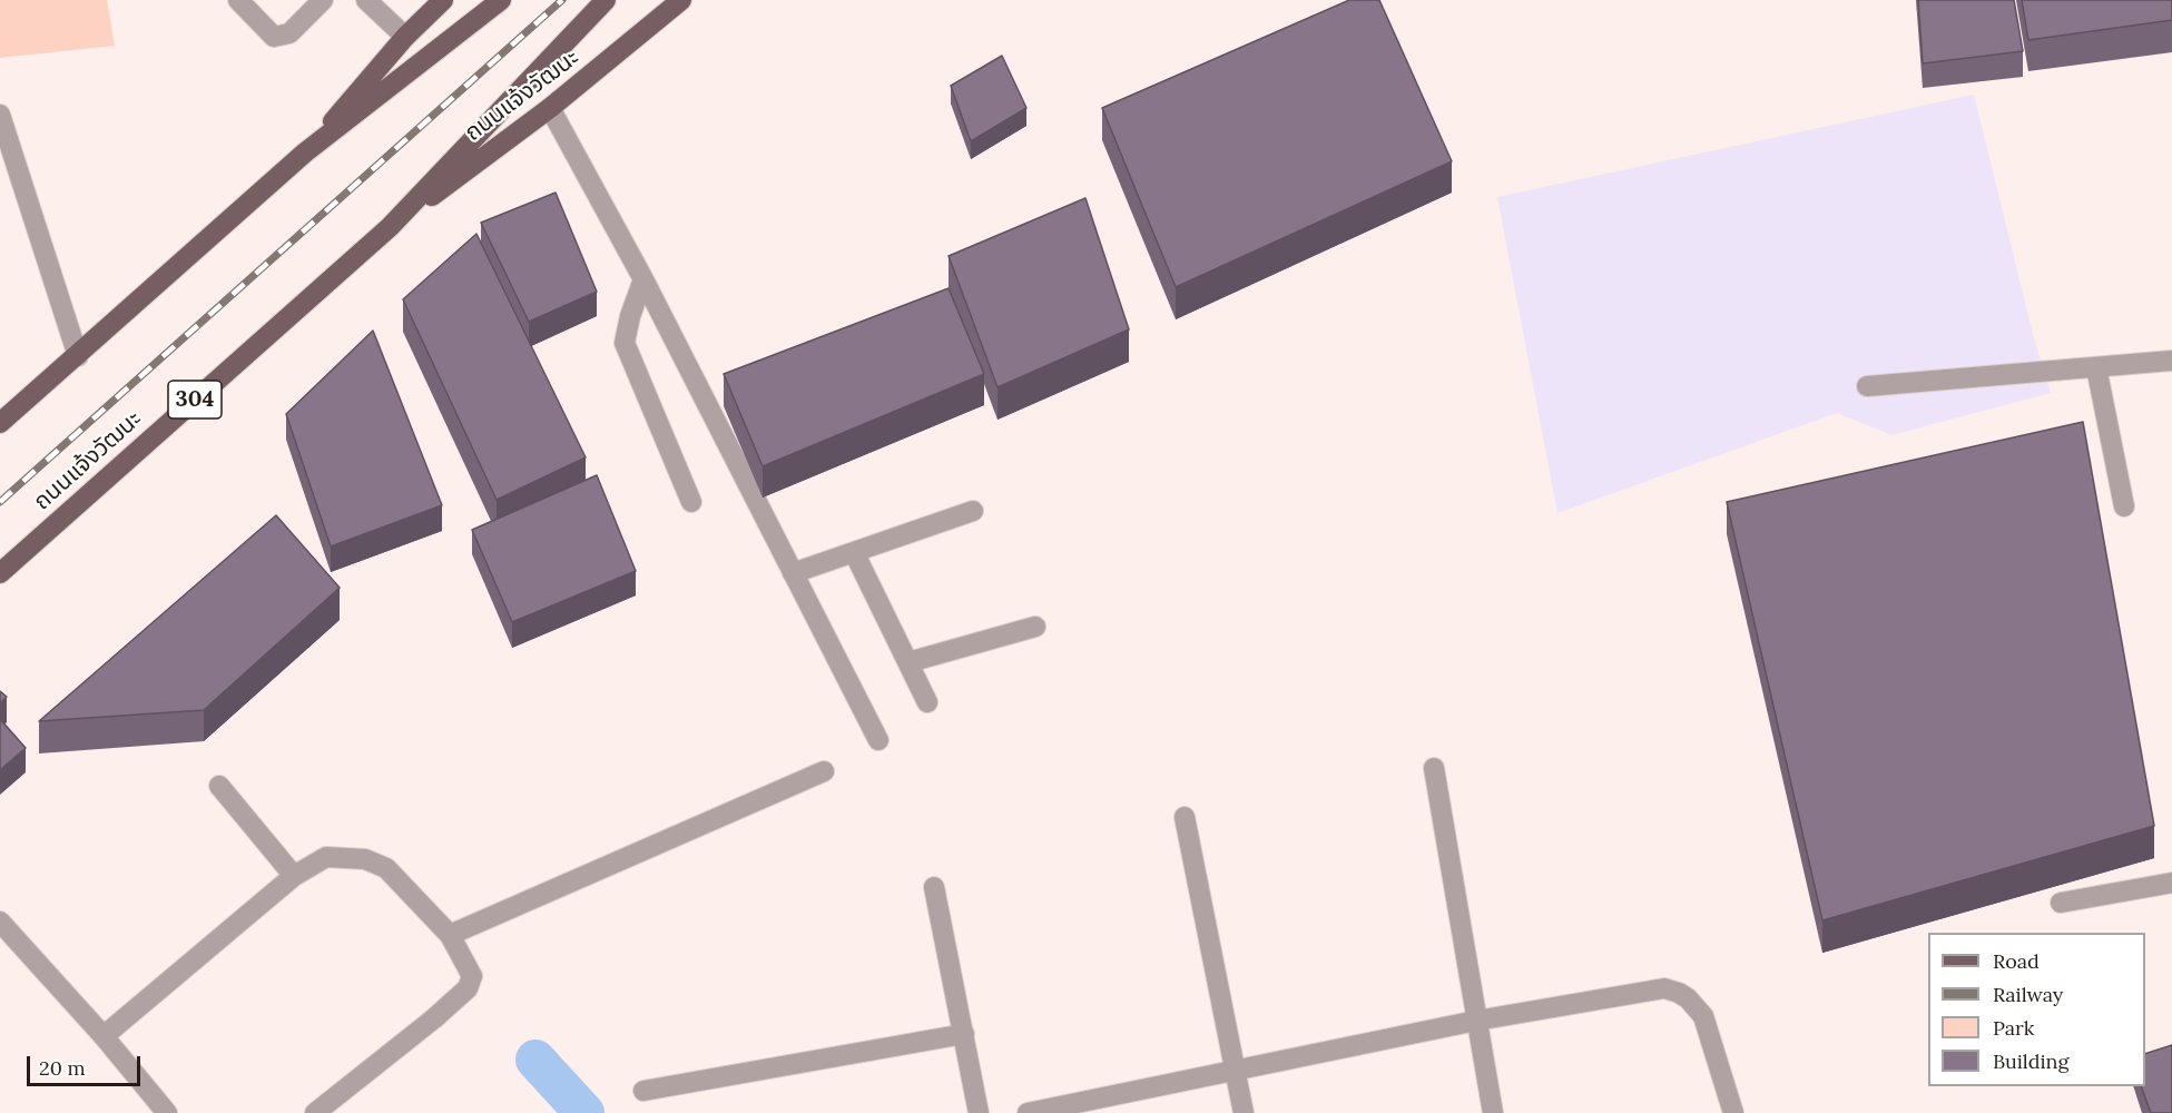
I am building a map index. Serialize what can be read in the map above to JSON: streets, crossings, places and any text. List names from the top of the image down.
{
  "streets": {
    "main road": ["ถนนแจ้งวัฒนะ", "304"]
  },
  "legend": [
    "Road",
    "Railway",
    "Park",
    "Building"
  ],
  "scale_bar": "20 m"
}
